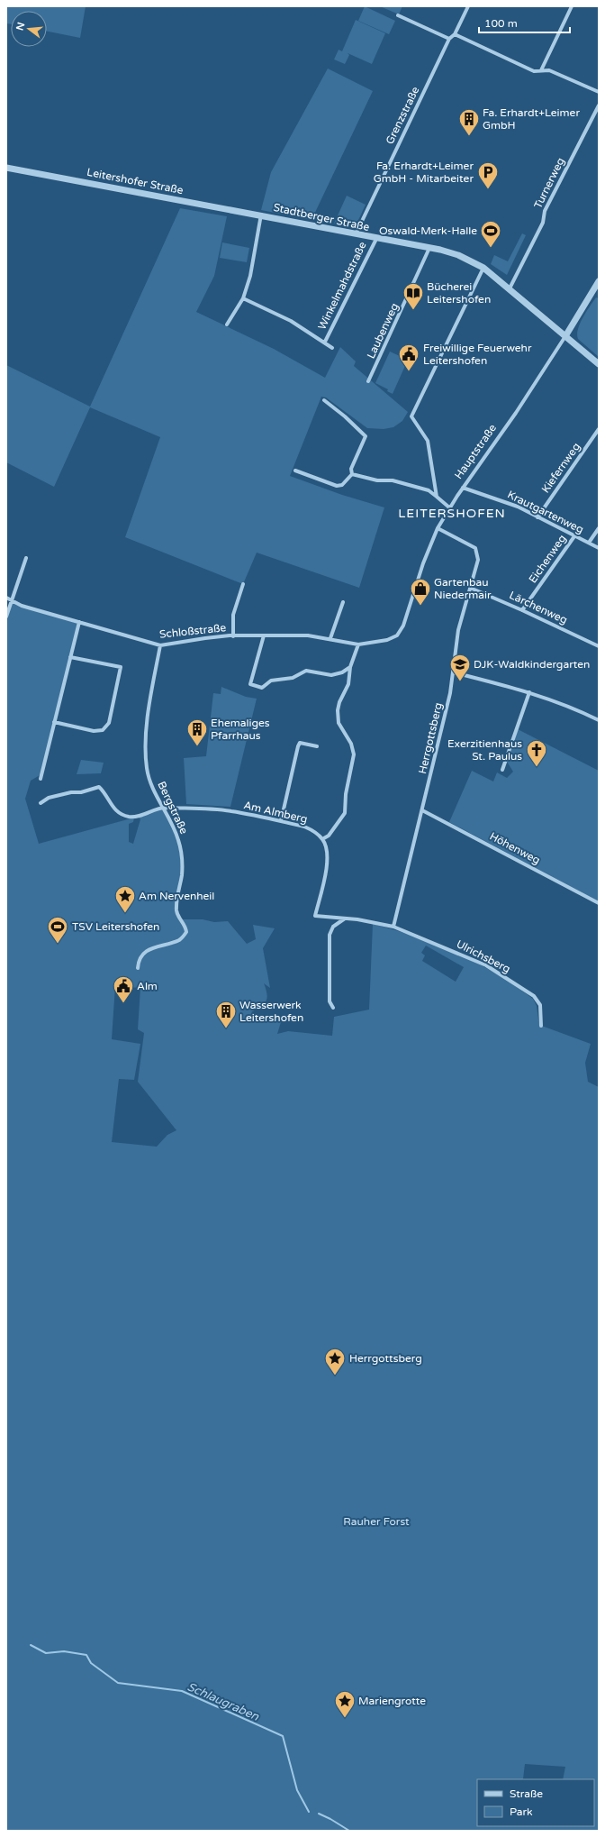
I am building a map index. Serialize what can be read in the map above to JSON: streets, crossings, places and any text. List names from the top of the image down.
{
  "streets": {
    "street": [
      "Grenzstraße",
      "Leitershofer Straße",
      "Turnerweg",
      "Stadtberger Straße",
      "Winkelmahdstraße",
      "Laubenweg",
      "Hauptstraße",
      "Kiefernweg",
      "Krautgartenweg",
      "Eichenweg",
      "Lärchenweg",
      "Schloßstraße",
      "Herrgottsberg",
      "Bergstraße",
      "Am Almberg",
      "Höhenweg",
      "Ulrichsberg"
    ]
  },
  "crossings": [
    ["Grenzstraße", "Stadtberger Straße"],
    ["Leitershofer Straße", "Stadtberger Straße"],
    ["Turnerweg", "Stadtberger Straße"],
    ["Stadtberger Straße", "Winkelmahdstraße"],
    ["Stadtberger Straße", "Laubenweg"],
    ["Stadtberger Straße", "Hauptstraße"],
    ["Hauptstraße", "Krautgartenweg"],
    ["Hauptstraße", "Schloßstraße"],
    ["Hauptstraße", "Herrgottsberg"],
    ["Kiefernweg", "Krautgartenweg"],
    ["Krautgartenweg", "Eichenweg"],
    ["Eichenweg", "Lärchenweg"],
    ["Lärchenweg", "Herrgottsberg"],
    ["Schloßstraße", "Bergstraße"],
    ["Herrgottsberg", "Höhenweg"],
    ["Herrgottsberg", "Ulrichsberg"],
    ["Bergstraße", "Am Almberg"]
  ],
  "districts": ["LEITERSHOFEN"],
  "water": ["Schlaugraben"],
  "parks": ["Rauher Forst"],
  "places": {
    "building": ["Fa. Erhardt+Leimer GmbH", "Ehemaliges Pfarrhaus", "Wasserwerk Leitershofen"],
    "parking": ["Fa. Erhardt+Leimer GmbH - Mitarbeiter"],
    "sports": ["Oswald-Merk-Halle", "TSV Leitershofen"],
    "library": ["Bücherei Leitershofen"],
    "public building": ["Freiwillige Feuerwehr Leitershofen", "Alm"],
    "shop": ["Gartenbau Niedermair"],
    "school or university": ["DJK-Waldkindergarten"],
    "church": ["Exerzitienhaus St. Paulus"],
    "place": ["Am Nervenheil", "Herrgottsberg", "Mariengrotte"]
  },
  "legend": ["Straße", "Park"],
  "scale_bar": "100 m",
  "north": "left"
}
